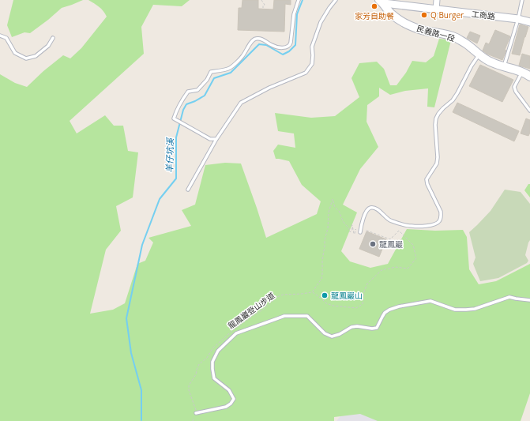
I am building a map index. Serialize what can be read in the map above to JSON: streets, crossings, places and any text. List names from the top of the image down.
{
  "streets": {
    "main road": ["民義路一段"],
    "street": ["工商路"],
    "path": ["龍鳳巖登山步道"]
  },
  "crossings": [
    ["工商路", "民義路一段"]
  ],
  "water": ["羊仔坑溪"],
  "places": [
    "家芳自助餐",
    "Q Burger",
    "龍鳳巖",
    "龍鳳巖山"
  ]
}
